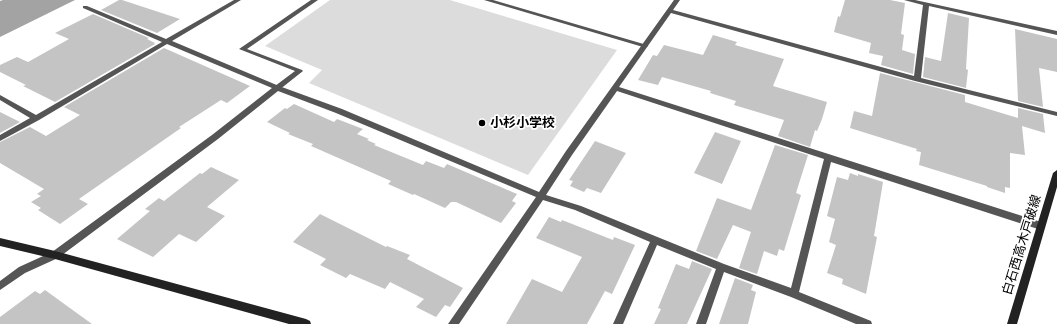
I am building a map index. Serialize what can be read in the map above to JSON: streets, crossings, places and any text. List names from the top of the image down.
{
  "streets": {
    "street": ["白石西高木戸破線"]
  },
  "places": ["小杉小学校"]
}
